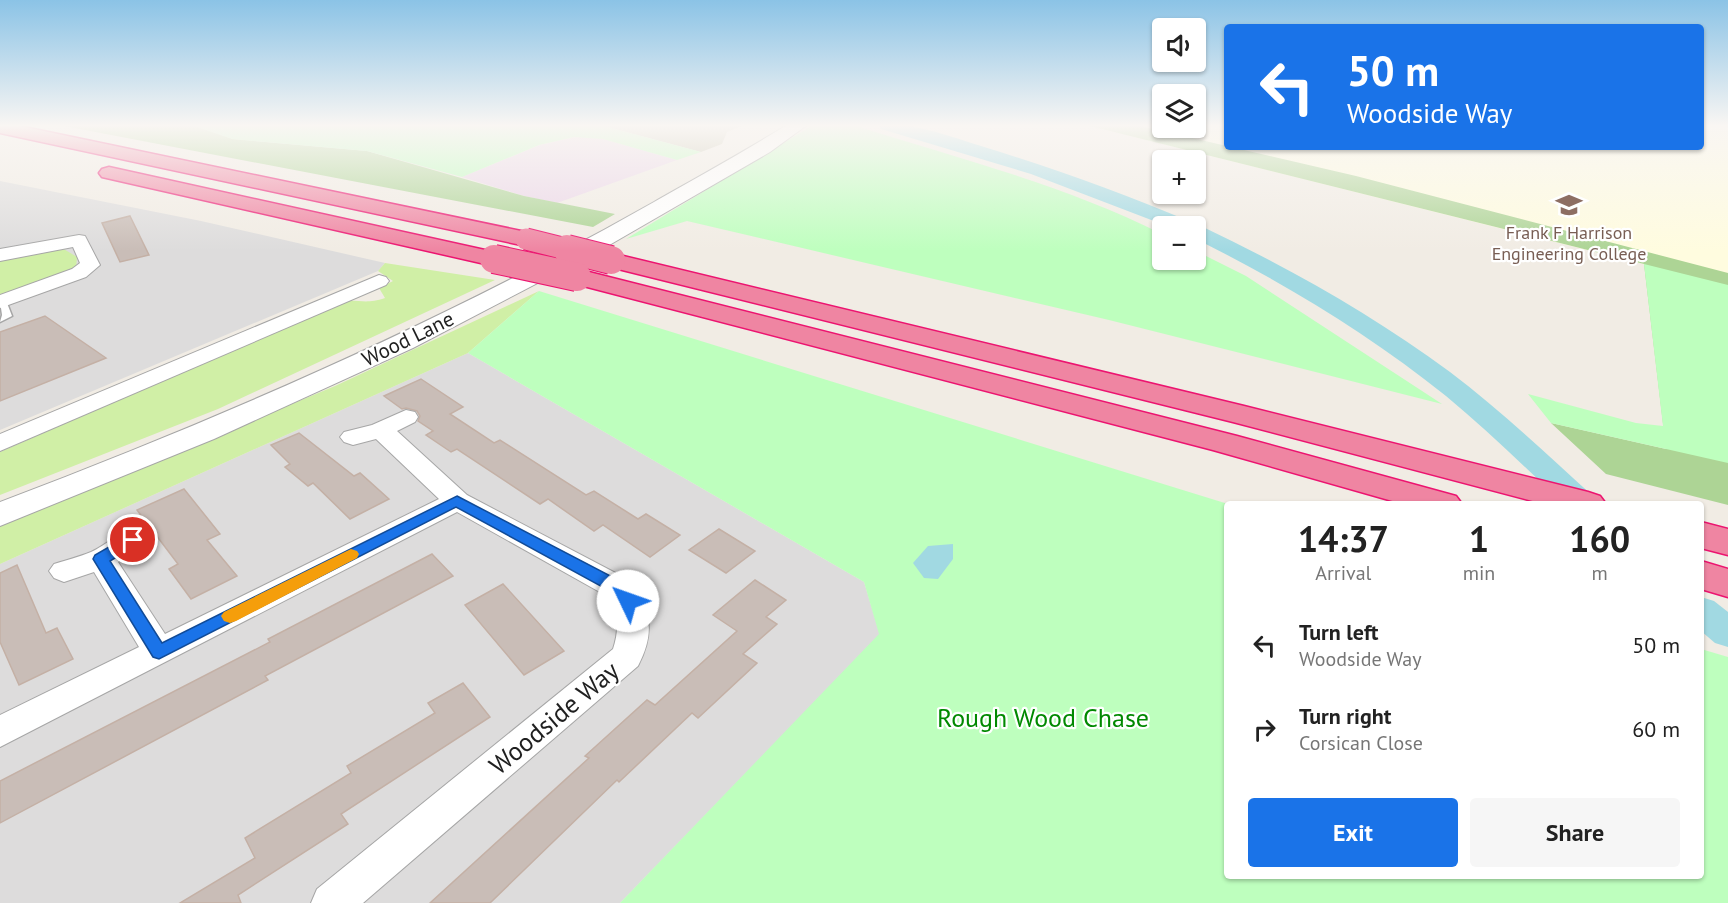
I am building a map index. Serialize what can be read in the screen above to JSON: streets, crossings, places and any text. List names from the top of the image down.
{
  "streets": {
    "street": ["Wood Lane", "Woodside Way"]
  },
  "parks": ["Rough Wood Chase"],
  "places": {
    "school or university": ["Frank F Harrison Engineering College"]
  },
  "page": {
    "map_buttons": ["+", "−"],
    "turn": ["50 m", "Woodside Way"],
    "eta": [
      "14:37",
      "Arrival",
      "1",
      "min",
      "160",
      "m"
    ],
    "list": [
      {
        "name": "Turn left",
        "note": "Woodside Way",
        "value": "50 m"
      },
      {
        "name": "Turn right",
        "note": "Corsican Close",
        "value": "60 m"
      }
    ],
    "buttons": ["Exit", "Share"]
  }
}
